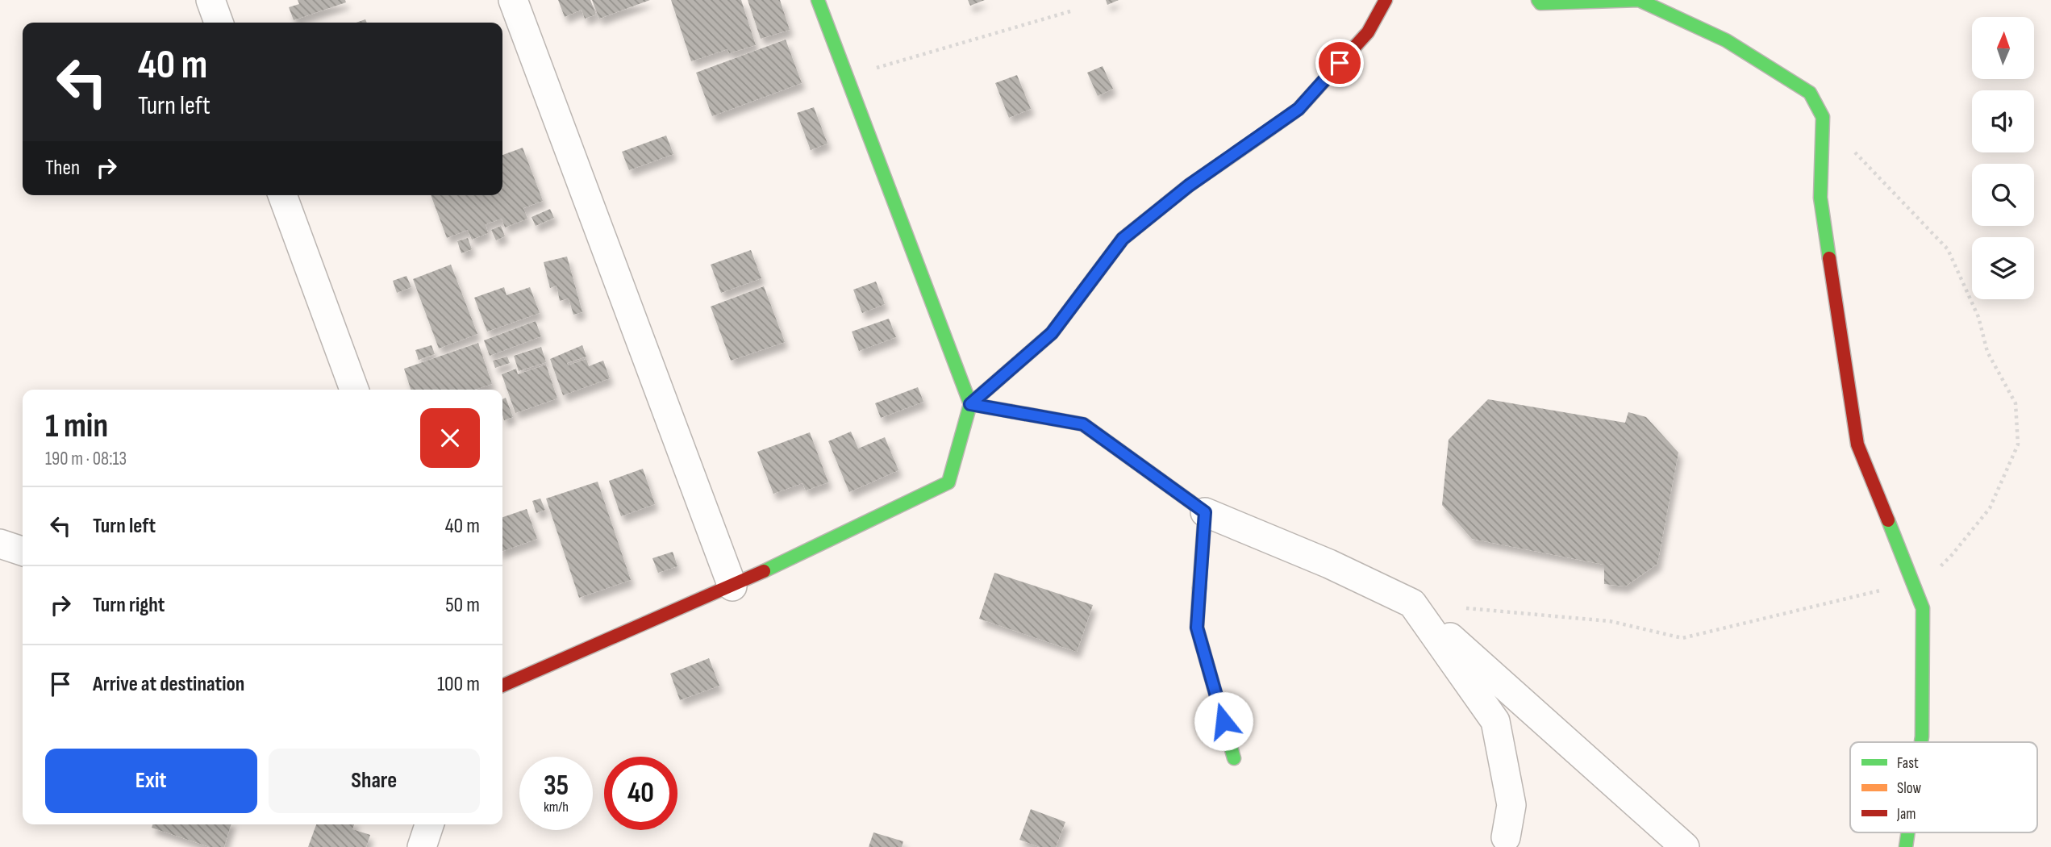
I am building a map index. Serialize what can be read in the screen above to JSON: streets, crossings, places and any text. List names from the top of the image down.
{
  "legend": ["Fast", "Slow", "Jam"],
  "north": "top",
  "page": {
    "turn": ["40 m", "Turn left"],
    "then": "Then",
    "heading": ["1 min", "190 m · 08:13"],
    "list": [
      {
        "name": "Turn left",
        "value": "40 m"
      },
      {
        "name": "Turn right",
        "value": "50 m"
      },
      {
        "name": "Arrive at destination",
        "value": "100 m"
      }
    ],
    "buttons": ["Exit", "Share"],
    "speed": "35 km/h",
    "limit": "40"
  }
}
